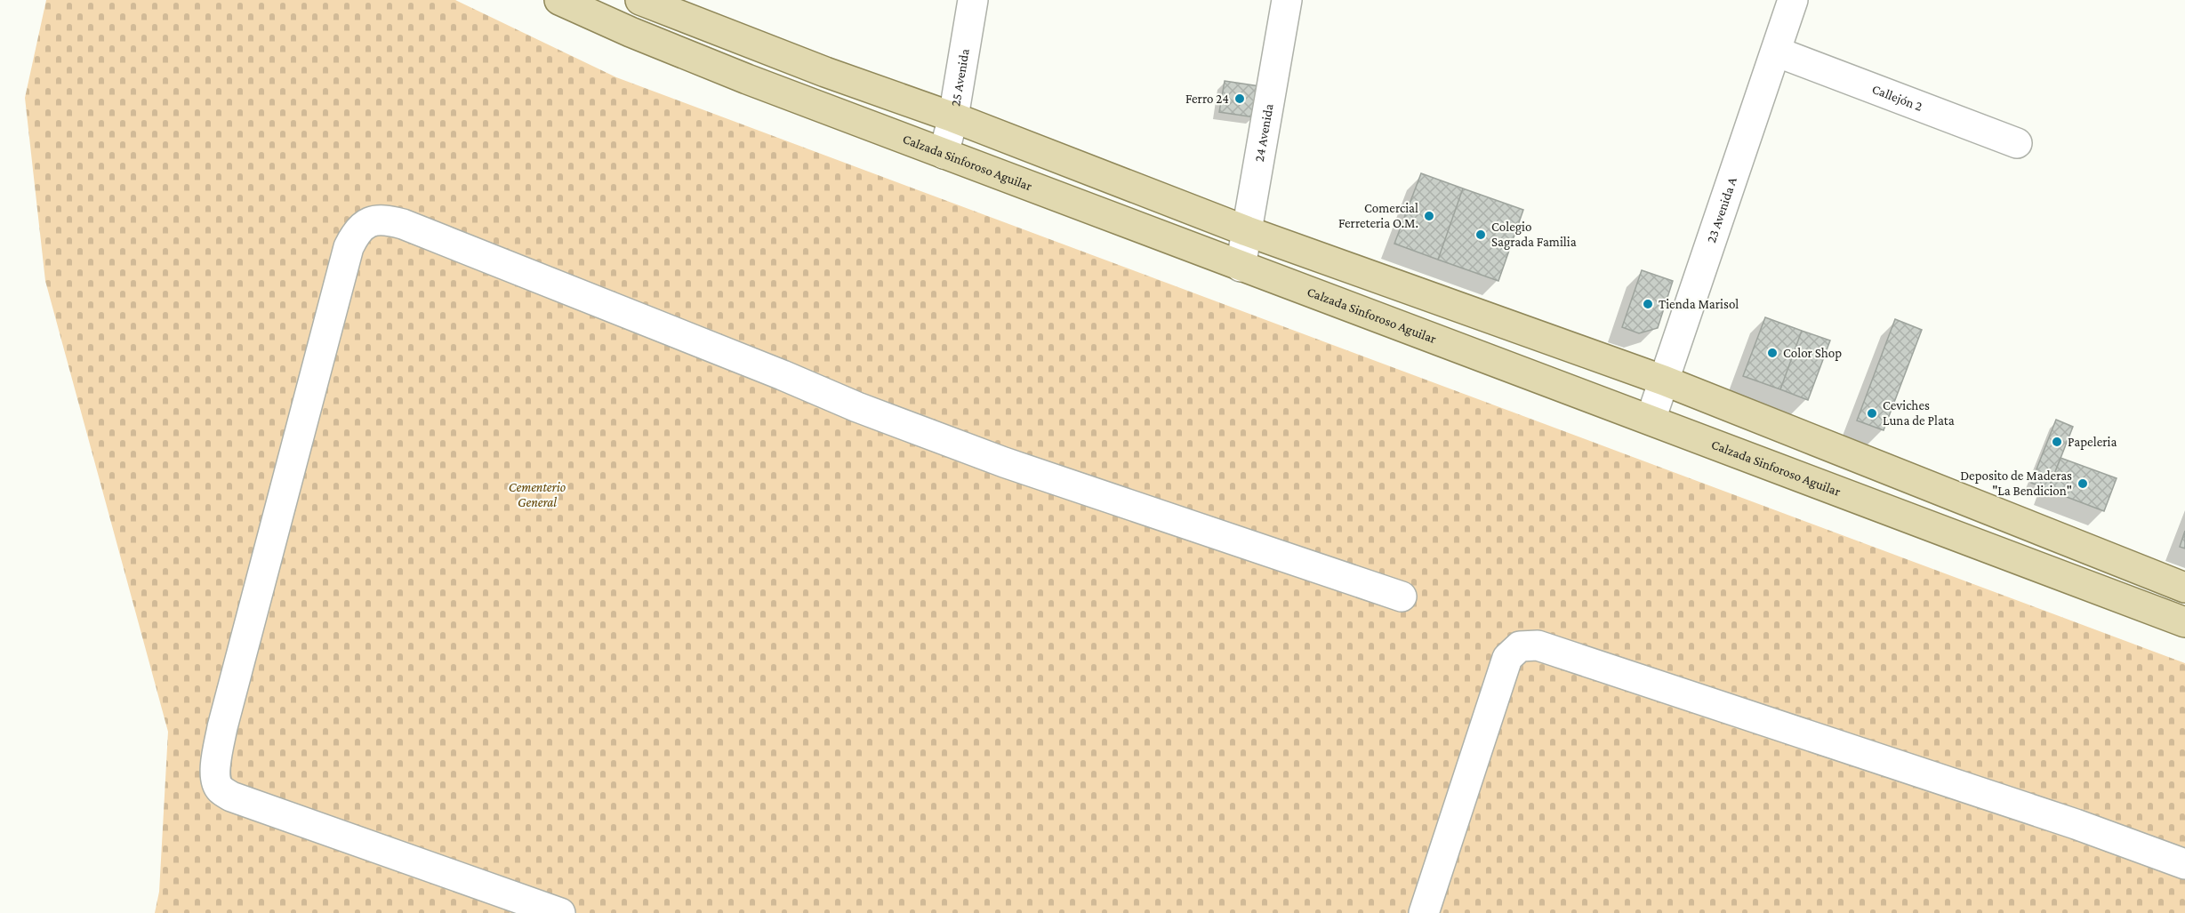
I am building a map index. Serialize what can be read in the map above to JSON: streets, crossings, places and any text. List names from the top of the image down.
{
  "streets": {
    "main road": ["Calzada Sinforoso Aguilar"],
    "street": [
      "25 Avenida",
      "Callejón 2",
      "24 Avenida",
      "23 Avenida A"
    ]
  },
  "crossings": [
    ["25 Avenida", "Calzada Sinforoso Aguilar"],
    ["Callejón 2", "23 Avenida A"],
    ["24 Avenida", "Calzada Sinforoso Aguilar"],
    ["Calzada Sinforoso Aguilar", "23 Avenida A"]
  ],
  "parks": ["Cementerio General"],
  "places": [
    "Ferro 24",
    "Comercial Ferreteria O.M.",
    "Colegio Sagrada Familia",
    "Tienda Marisol",
    "Color Shop",
    "Ceviches Luna de Plata",
    "Papeleria",
    "Deposito de Maderas \"La Bendicion\""
  ]
}
